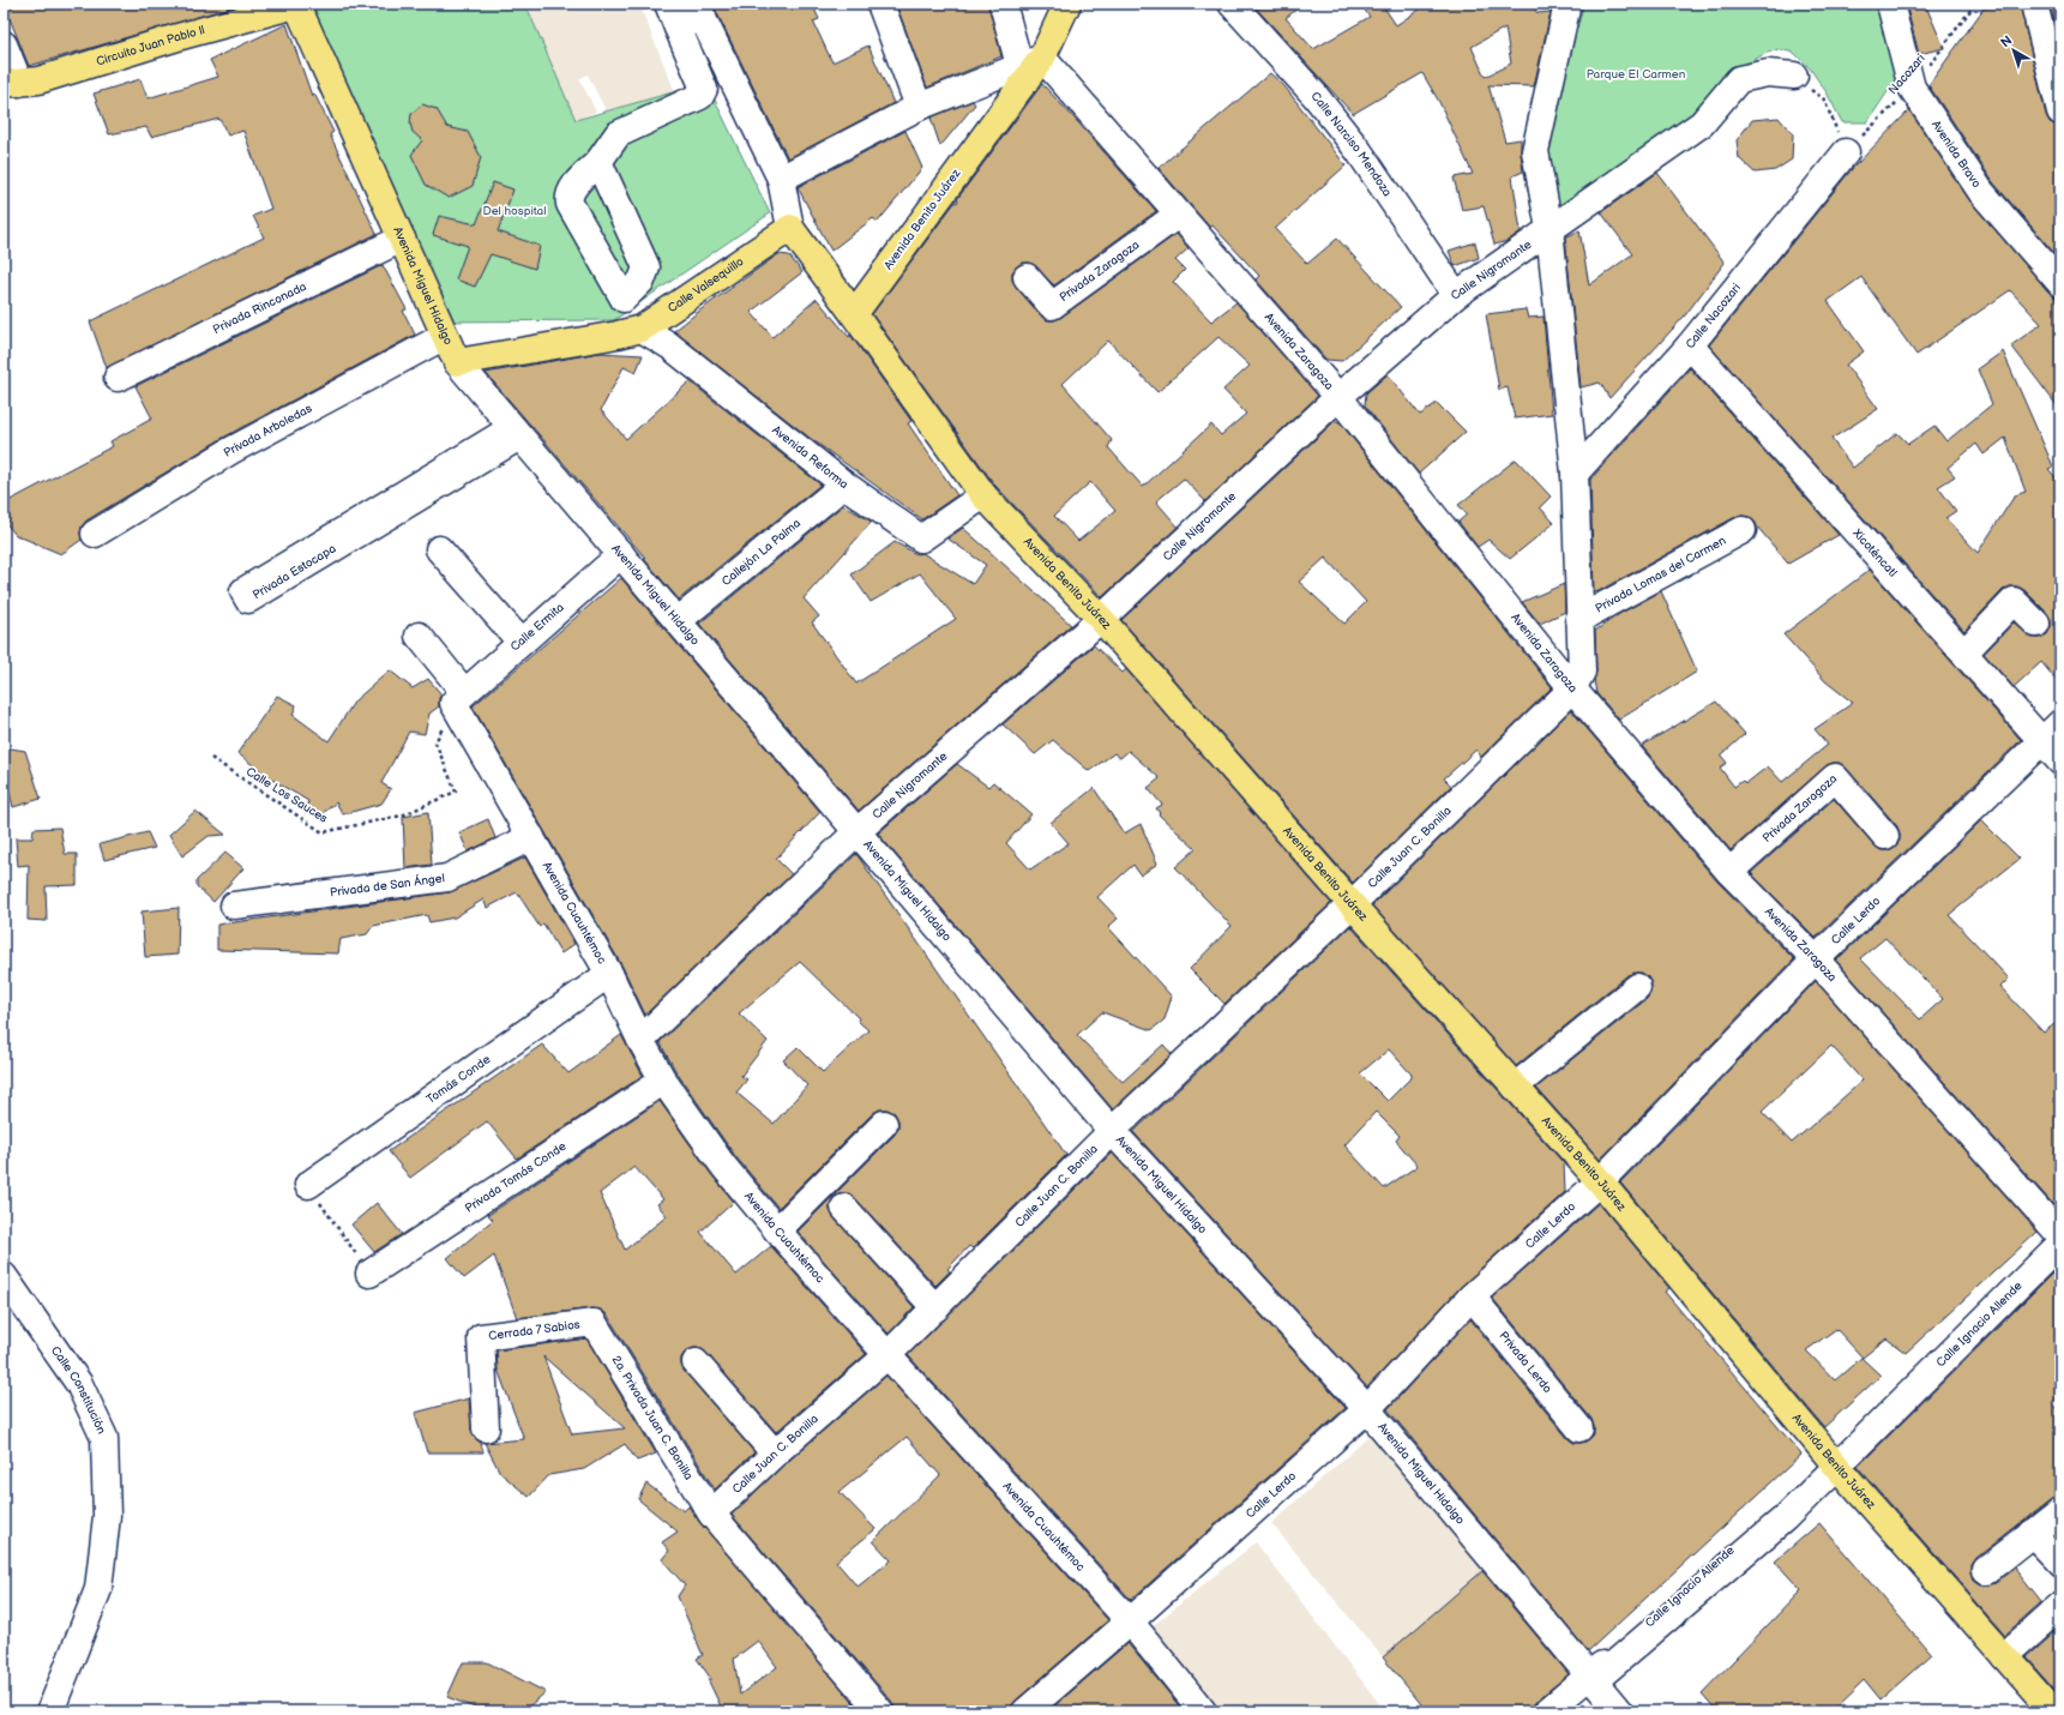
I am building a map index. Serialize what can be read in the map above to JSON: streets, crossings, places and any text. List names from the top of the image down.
{
  "streets": {
    "main road": [
      "Circuito Juan Pablo ll",
      "Avenida Benito Juárez",
      "Calle Valsequillo",
      "Avenida Miguel Hidalgo"
    ],
    "street": [
      "Calle Narciso Mendoza",
      "Avenida Bravo",
      "Privada Zaragoza",
      "Calle Nigromante",
      "Privada Rinconada",
      "Calle Nacozari",
      "Avenida Zaragoza",
      "Privada Arboledas",
      "Avenida Reforma",
      "Callejón La Palma",
      "Xicoténcatl",
      "Privada Estocapa",
      "Privada Lomas del Carmen",
      "Calle Ermita",
      "Calle Juan C. Bonilla",
      "Privada de San Ángel",
      "Avenida Cuauhtémoc",
      "Calle Lerdo",
      "Tomás Conde",
      "Privada Tomás Conde",
      "Calle Ignacio Allende",
      "Cerrada 7 Sabios",
      "Privada Lerdo",
      "Calle Constitución",
      "2a. Privada Juan C. Bonilla"
    ],
    "path": ["Nacozari", "Calle Los Sauces"]
  },
  "crossings": [
    ["Circuito Juan Pablo ll", "Avenida Miguel Hidalgo"],
    ["Nacozari", "Avenida Bravo"],
    ["Nacozari", "Calle Nacozari"],
    ["Calle Narciso Mendoza", "Calle Nigromante"],
    ["Avenida Benito Juárez", "Calle Nigromante"],
    ["Avenida Benito Juárez", "Avenida Zaragoza"],
    ["Avenida Benito Juárez", "Avenida Reforma"],
    ["Avenida Benito Juárez", "Calle Juan C. Bonilla"],
    ["Avenida Benito Juárez", "Calle Lerdo"],
    ["Avenida Benito Juárez", "Calle Ignacio Allende"],
    ["Privada Zaragoza", "Avenida Zaragoza"],
    ["Calle Nigromante", "Avenida Miguel Hidalgo"],
    ["Calle Nigromante", "Avenida Zaragoza"],
    ["Calle Nigromante", "Avenida Cuauhtémoc"],
    ["Calle Valsequillo", "Avenida Reforma"],
    ["Avenida Miguel Hidalgo", "Privada Rinconada"],
    ["Avenida Miguel Hidalgo", "Privada Arboledas"],
    ["Avenida Miguel Hidalgo", "Callejón La Palma"],
    ["Avenida Miguel Hidalgo", "Privada Estocapa"],
    ["Avenida Miguel Hidalgo", "Calle Ermita"],
    ["Avenida Miguel Hidalgo", "Calle Juan C. Bonilla"],
    ["Avenida Miguel Hidalgo", "Calle Lerdo"],
    ["Avenida Miguel Hidalgo", "Calle Ignacio Allende"],
    ["Calle Nacozari", "Xicoténcatl"],
    ["Avenida Zaragoza", "Calle Juan C. Bonilla"],
    ["Avenida Zaragoza", "Calle Lerdo"],
    ["Avenida Reforma", "Callejón La Palma"],
    ["Xicoténcatl", "Calle Lerdo"],
    ["Calle Ermita", "Calle Los Sauces"],
    ["Calle Ermita", "Avenida Cuauhtémoc"],
    ["Calle Los Sauces", "Avenida Cuauhtémoc"],
    ["Calle Juan C. Bonilla", "Avenida Cuauhtémoc"],
    ["Calle Juan C. Bonilla", "2a. Privada Juan C. Bonilla"],
    ["Privada de San Ángel", "Avenida Cuauhtémoc"],
    ["Avenida Cuauhtémoc", "Calle Lerdo"],
    ["Avenida Cuauhtémoc", "Tomás Conde"],
    ["Avenida Cuauhtémoc", "Privada Tomás Conde"],
    ["Calle Lerdo", "Privada Lerdo"],
    ["Cerrada 7 Sabios", "2a. Privada Juan C. Bonilla"]
  ],
  "parks": ["Parque El Carmen", "Del hospital"],
  "north": "top left"
}
